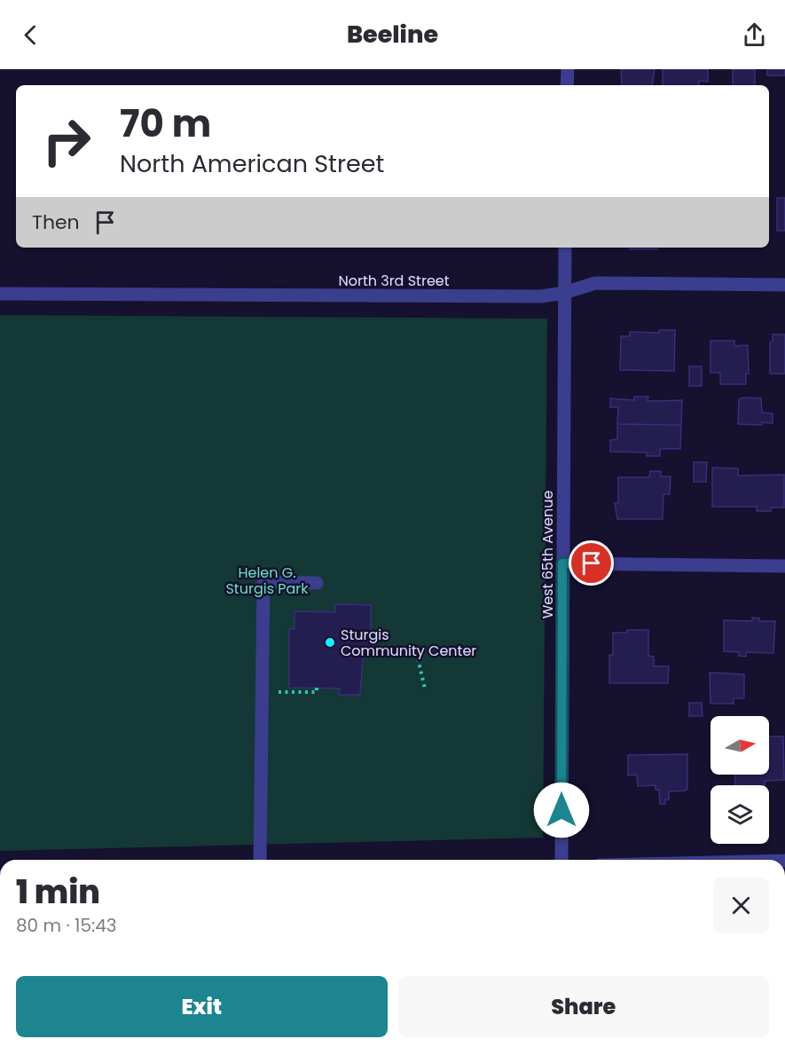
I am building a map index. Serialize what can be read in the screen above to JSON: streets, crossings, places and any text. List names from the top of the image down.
{
  "streets": {
    "street": ["North 3rd Street", "West 65th Avenue"]
  },
  "crossings": [
    ["North 3rd Street", "West 65th Avenue"]
  ],
  "parks": ["Helen G. Sturgis Park"],
  "places": ["Sturgis Community Center"],
  "north": "right",
  "page": {
    "header": "Beeline",
    "turn": ["70 m", "North American Street"],
    "then": "Then",
    "heading": ["1 min", "80 m · 15:43"],
    "buttons": ["Exit", "Share"]
  }
}
